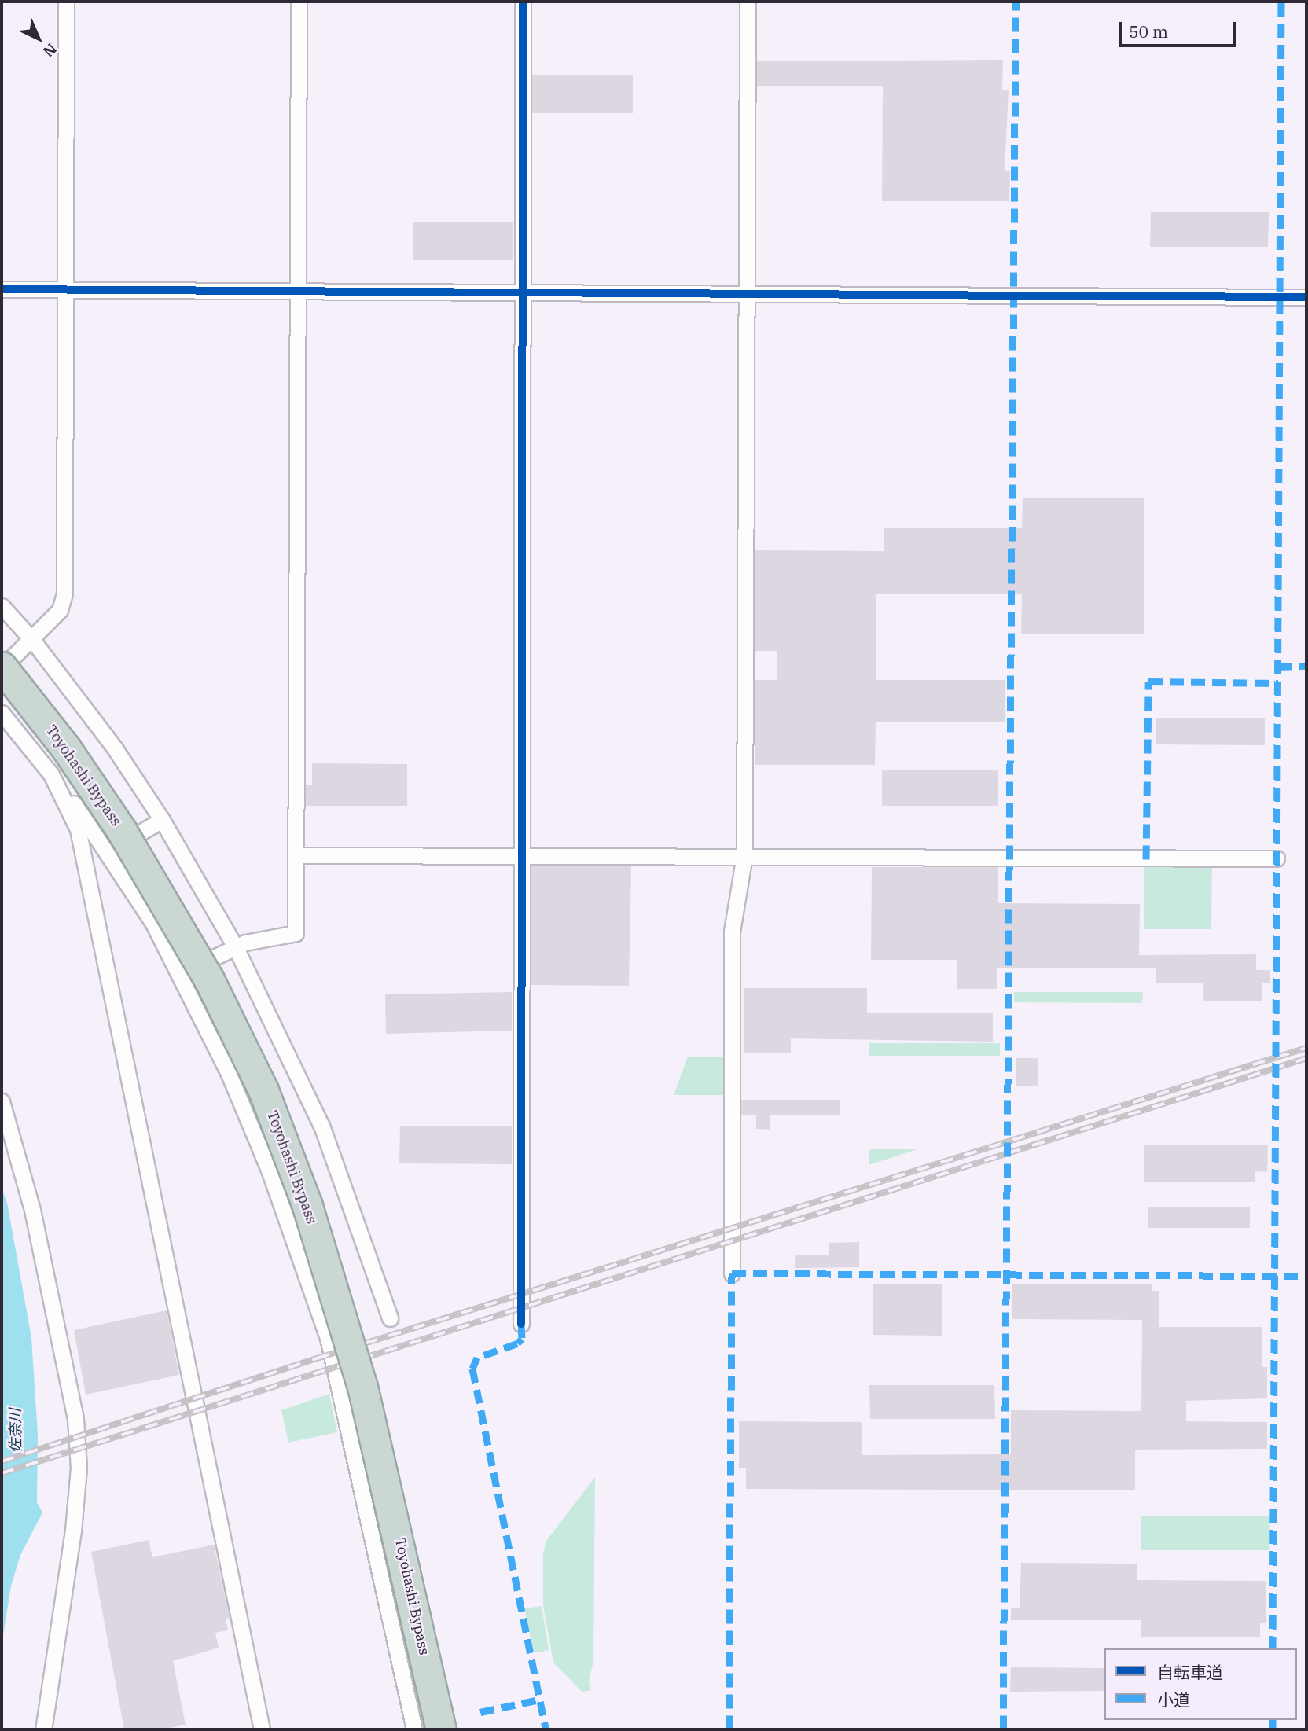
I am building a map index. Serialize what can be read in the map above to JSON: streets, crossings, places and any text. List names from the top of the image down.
{
  "streets": {
    "highway": ["Toyohashi Bypass"]
  },
  "water": ["佐奈川"],
  "legend": ["自転車道", "小道"],
  "scale_bar": "50 m",
  "north": "bottom right"
}
